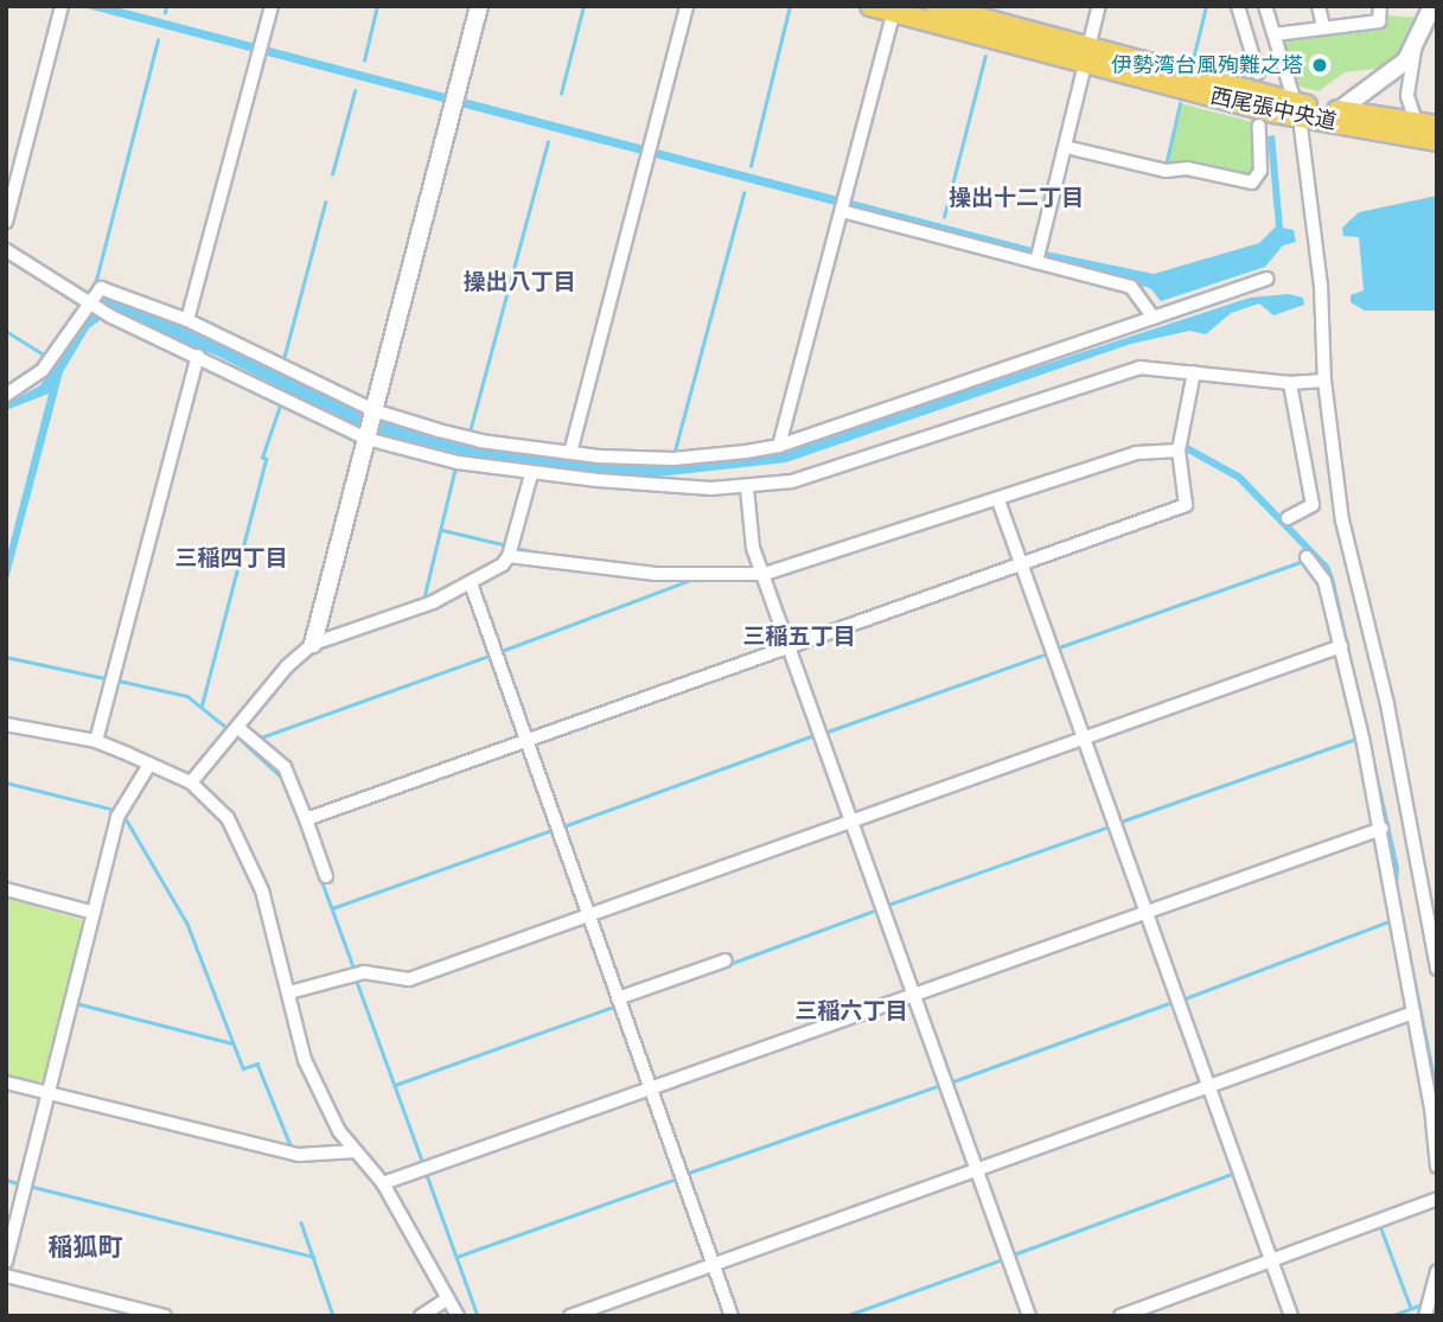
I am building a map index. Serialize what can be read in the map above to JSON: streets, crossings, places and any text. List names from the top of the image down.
{
  "streets": {
    "main road": ["西尾張中央道"]
  },
  "districts": [
    "操出十二丁目",
    "操出八丁目",
    "三稲四丁目",
    "三稲五丁目",
    "三稲六丁目",
    "稲狐町"
  ],
  "places": ["伊勢湾台風殉難之塔"]
}
